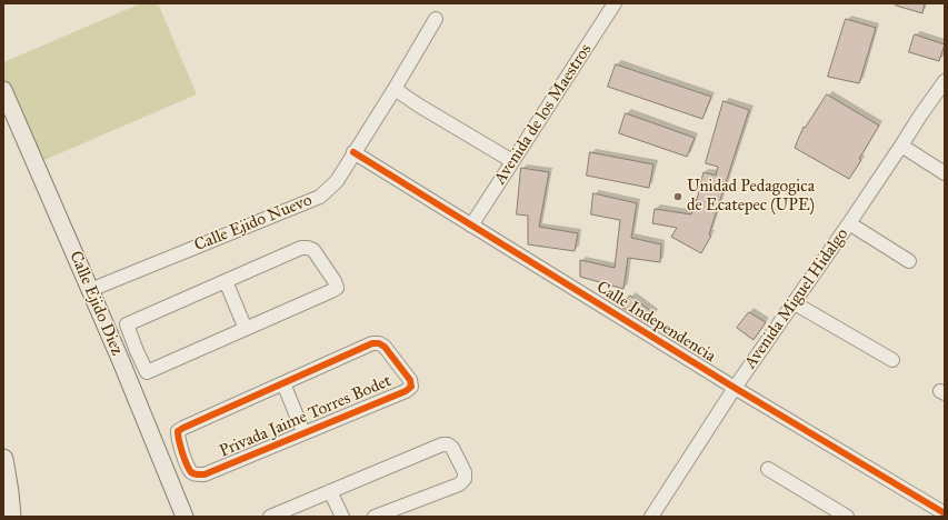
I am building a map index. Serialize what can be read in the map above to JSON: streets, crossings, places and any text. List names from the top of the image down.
{
  "streets": {
    "main road": ["Calle Ejido Diez"],
    "street": [
      "Avenida de los Maestros",
      "Calle Ejido Nuevo",
      "Avenida Miguel Hidalgo",
      "Calle Independencia",
      "Privada Jaime Torres Bodet"
    ]
  },
  "crossings": [
    ["Avenida de los Maestros", "Calle Independencia"],
    ["Calle Ejido Nuevo", "Calle Ejido Diez"],
    ["Calle Ejido Nuevo", "Calle Independencia"],
    ["Avenida Miguel Hidalgo", "Calle Independencia"]
  ],
  "places": ["Unidad Pedagogica de Ecatepec (UPE)"]
}
